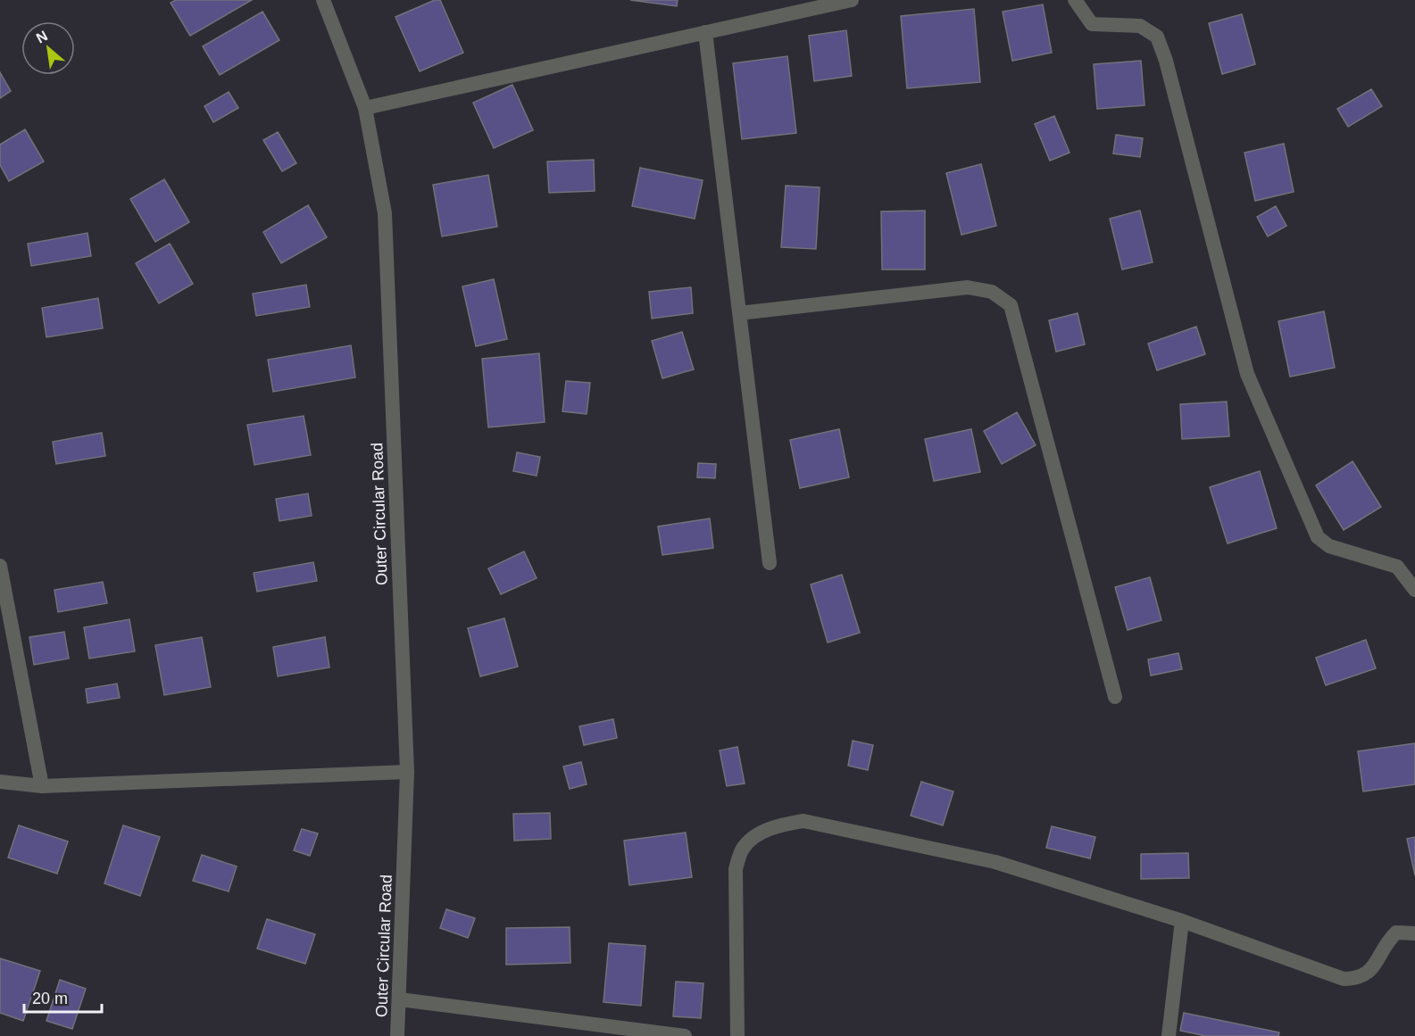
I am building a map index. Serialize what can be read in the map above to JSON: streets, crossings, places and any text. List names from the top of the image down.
{
  "streets": {
    "street": ["Outer Circular Road"]
  },
  "scale_bar": "20 m",
  "north": "top left"
}
